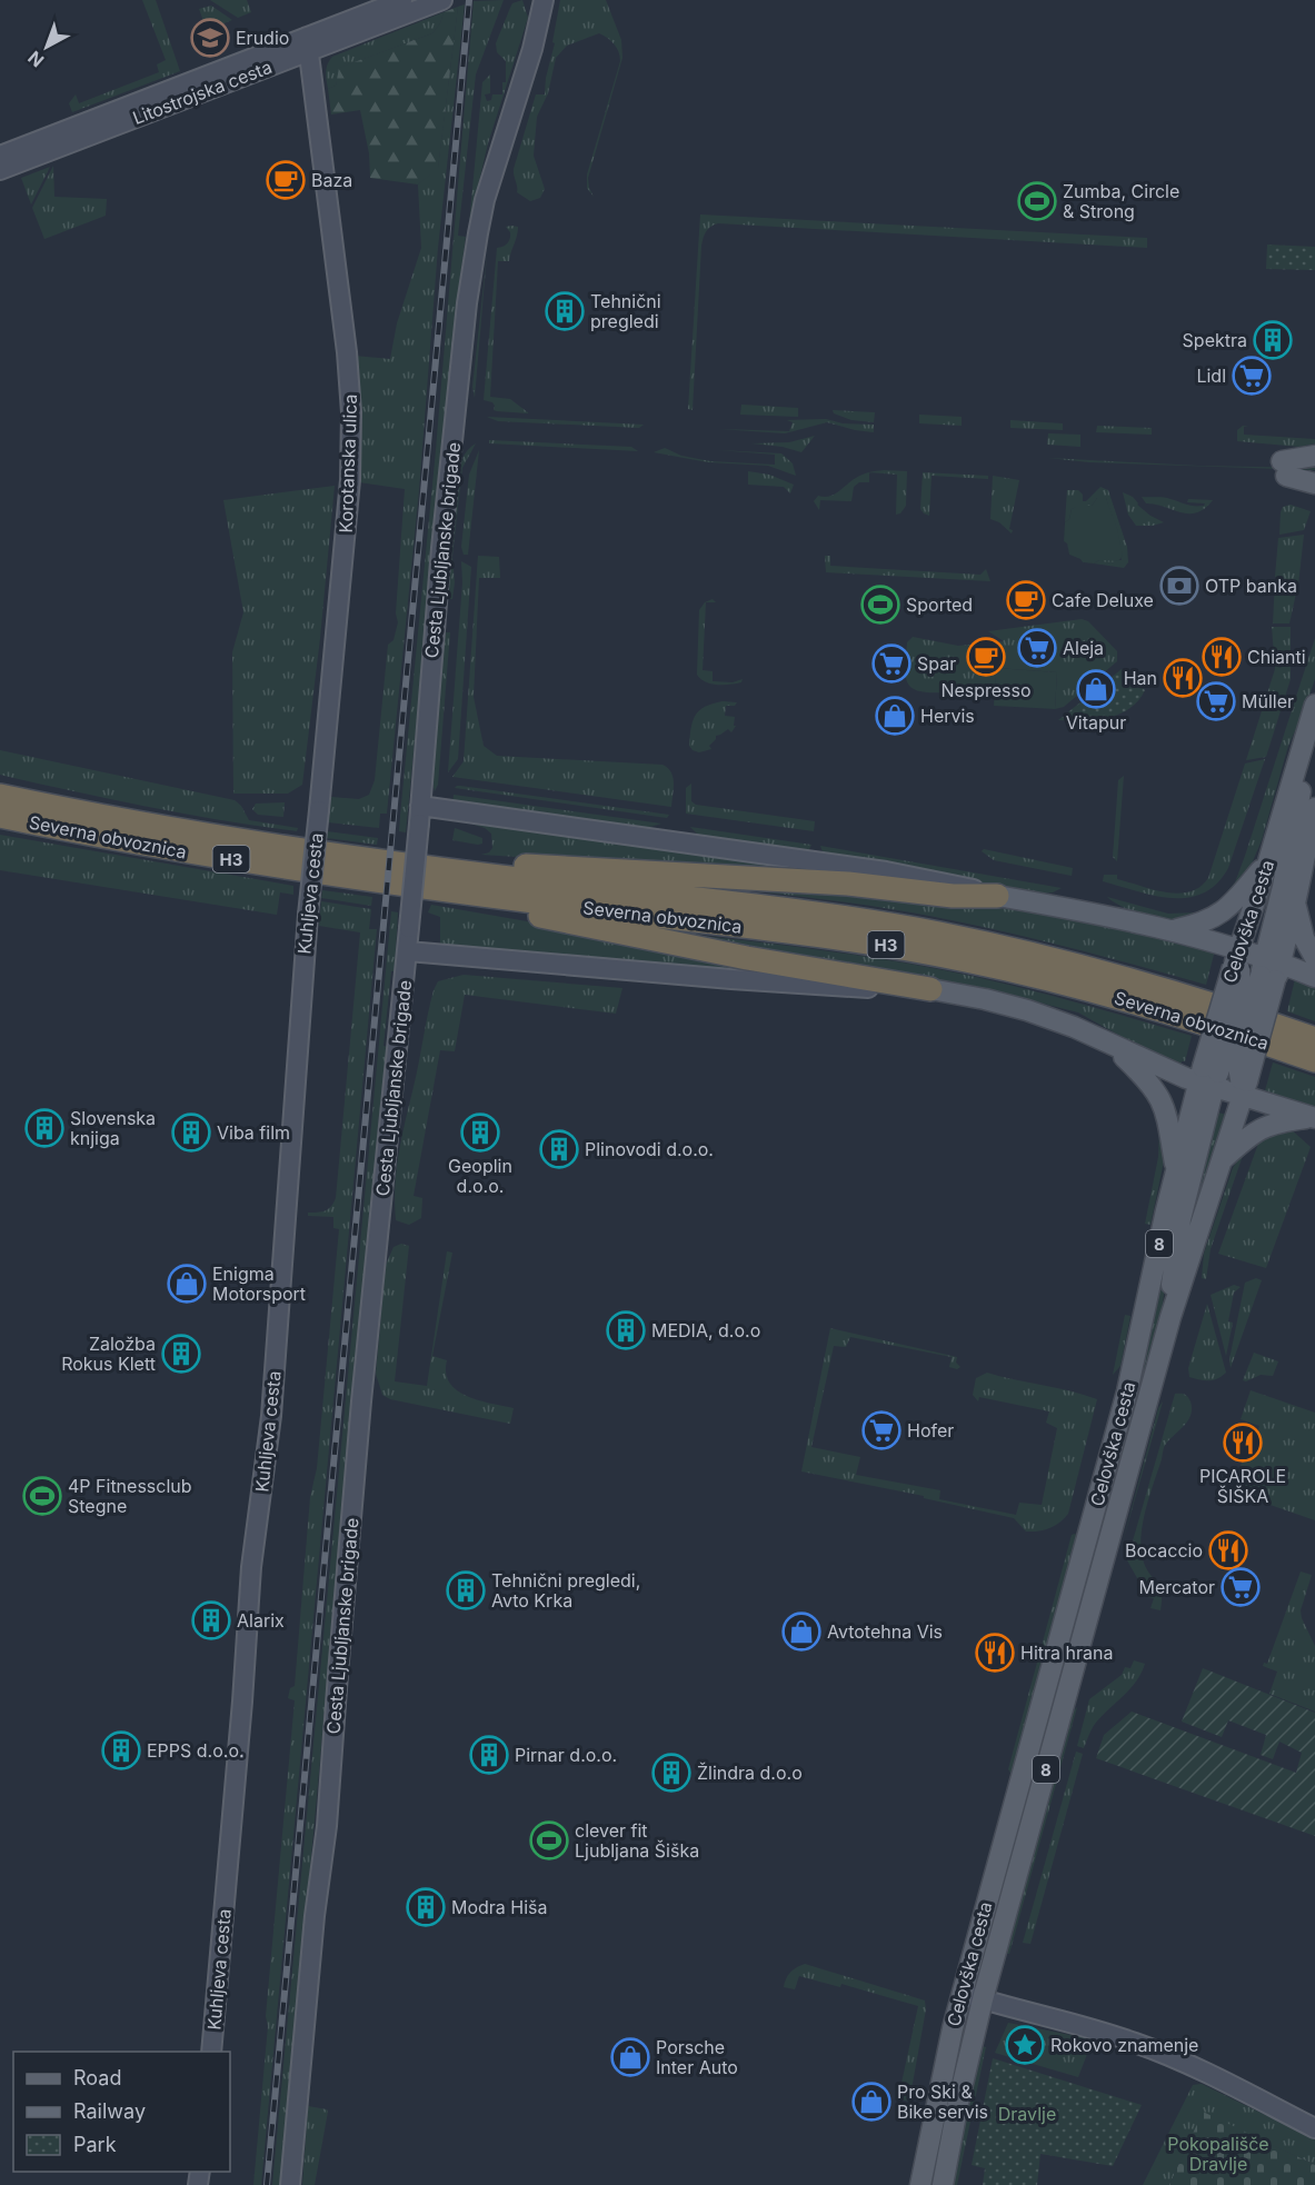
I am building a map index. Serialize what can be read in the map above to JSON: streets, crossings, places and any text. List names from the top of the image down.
{
  "streets": {
    "highway": ["Severna obvoznica", "H3"],
    "main road": ["Celovška cesta", "8"],
    "street": [
      "Litostrojska cesta",
      "Korotanska ulica",
      "Cesta Ljubljanske brigade",
      "Kuhljeva cesta"
    ]
  },
  "crossings": [
    ["Litostrojska cesta", "Korotanska ulica"],
    ["Korotanska ulica", "Kuhljeva cesta"]
  ],
  "parks": ["Dravlje", "Pokopališče Dravlje"],
  "places": {
    "school or university": ["Erudio"],
    "cafe": ["Baza", "Cafe Deluxe", "Nespresso"],
    "sports": [
      "Zumba, Circle & Strong",
      "Sported",
      "4P Fitnessclub Stegne",
      "clever fit Ljubljana Šiška"
    ],
    "building": [
      "Tehnični pregledi",
      "Spektra",
      "Slovenska knjiga",
      "Viba film",
      "Geoplin d.o.o.",
      "Plinovodi d.o.o.",
      "MEDIA, d.o.o",
      "Založba Rokus Klett",
      "Tehnični pregledi, Avto Krka",
      "Alarix",
      "EPPS d.o.o.",
      "Pirnar d.o.o.",
      "Žlindra d.o.o",
      "Modra Hiša"
    ],
    "supermarket": [
      "Lidl",
      "Aleja",
      "Spar",
      "Müller",
      "Hofer",
      "Mercator"
    ],
    "bank": ["OTP banka"],
    "restaurant": [
      "Chianti",
      "Han",
      "PICAROLE ŠIŠKA",
      "Bocaccio",
      "Hitra hrana"
    ],
    "shop": [
      "Vitapur",
      "Hervis",
      "Enigma Motorsport",
      "Avtotehna Vis",
      "Porsche Inter Auto",
      "Pro Ski & Bike servis"
    ],
    "place": ["Rokovo znamenje"]
  },
  "legend": ["Road", "Railway", "Park"],
  "north": "bottom left"
}
